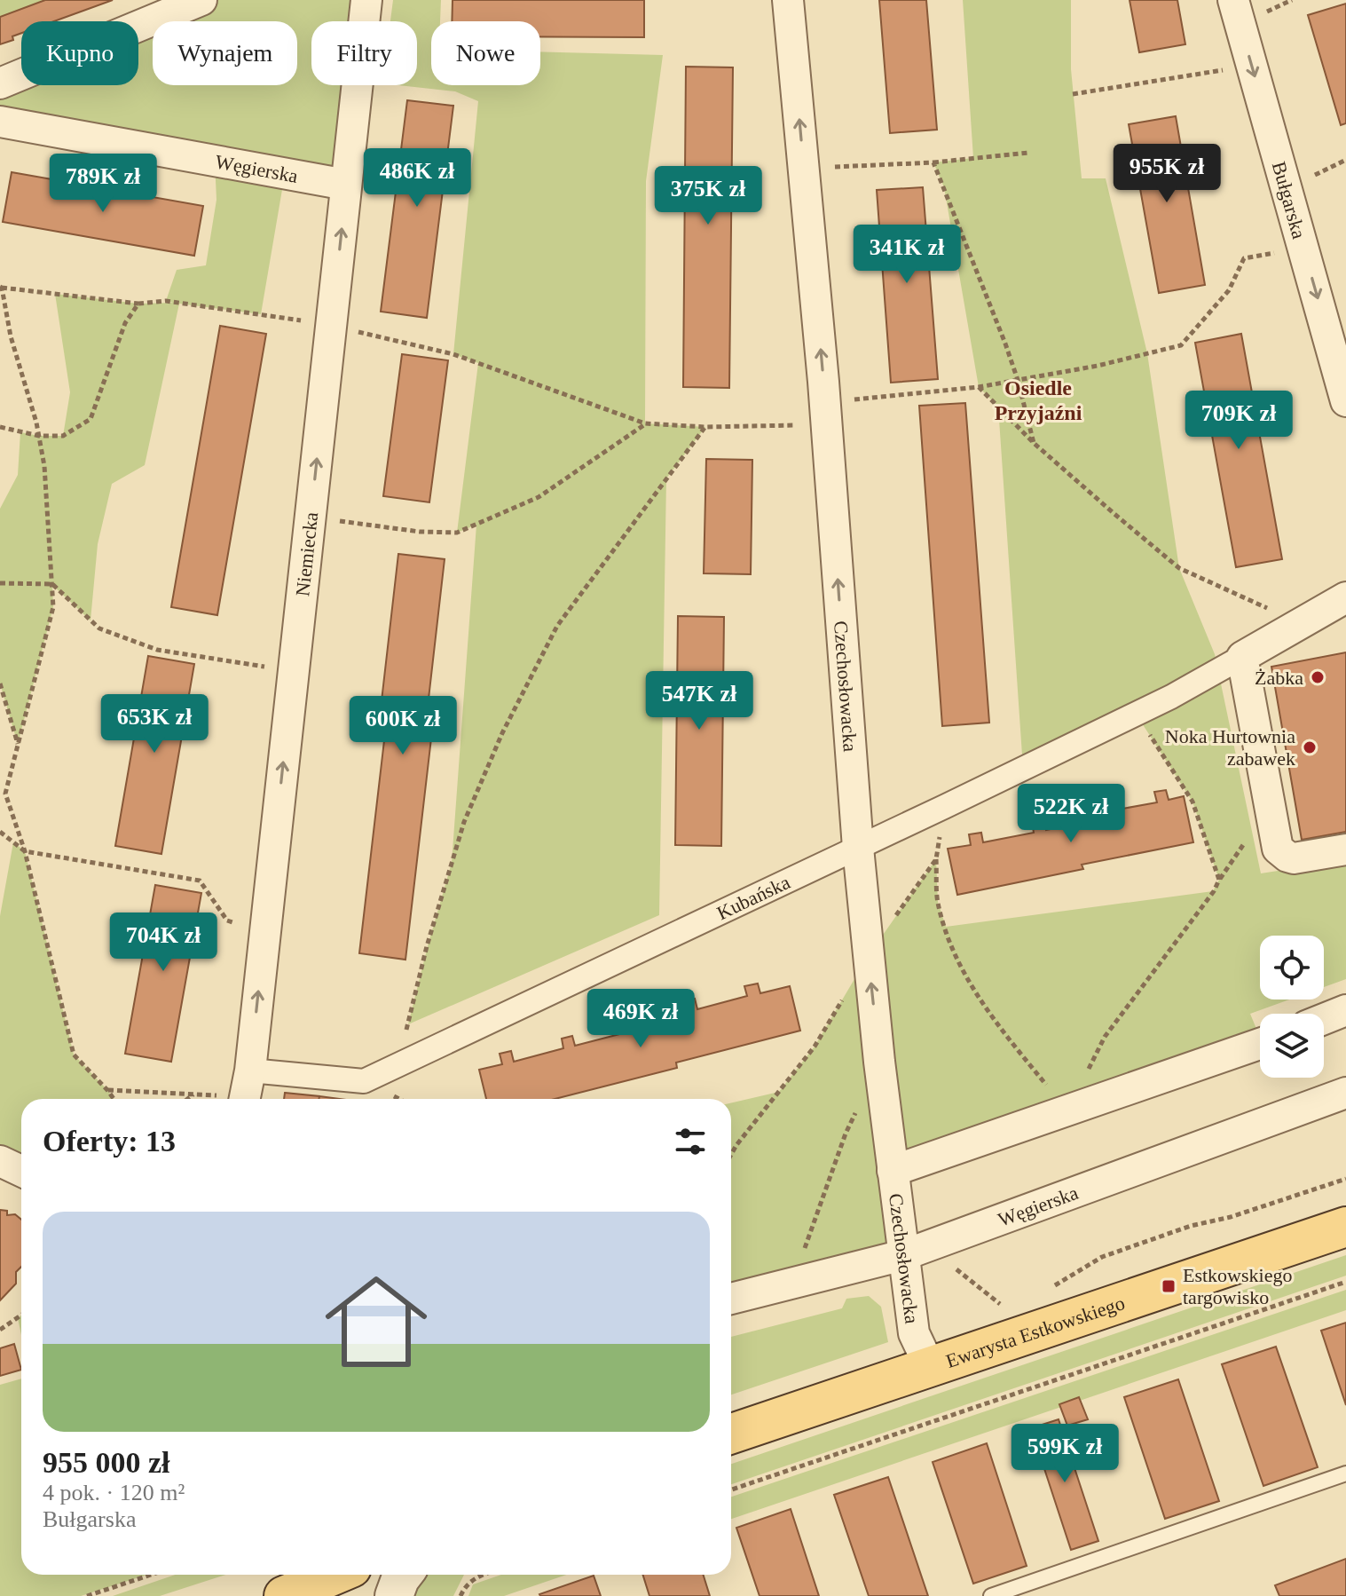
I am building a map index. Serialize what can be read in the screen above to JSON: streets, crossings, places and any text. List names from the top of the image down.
{
  "streets": {
    "main road": ["Ewarysta Estkowskiego"],
    "street": [
      "Węgierska",
      "Bułgarska",
      "Niemiecka",
      "Czechosłowacka",
      "Kubańska"
    ]
  },
  "crossings": [
    ["Węgierska", "Niemiecka"],
    ["Węgierska", "Czechosłowacka"],
    ["Niemiecka", "Kubańska"],
    ["Czechosłowacka", "Kubańska"],
    ["Czechosłowacka", "Ewarysta Estkowskiego"]
  ],
  "one_way": ["Bułgarska", "Niemiecka", "Czechosłowacka"],
  "districts": ["Osiedle Przyjaźni"],
  "places": {
    "other": ["Żabka", "Noka Hurtownia zabawek"],
    "transit": ["Estkowskiego targowisko"]
  },
  "page": {
    "chip": [
      "Kupno",
      "Wynajem",
      "Filtry",
      "Nowe"
    ],
    "price": [
      "955K zł",
      "486K zł",
      "789K zł",
      "375K zł",
      "341K zł",
      "709K zł",
      "547K zł",
      "653K zł",
      "600K zł",
      "522K zł",
      "704K zł",
      "469K zł",
      "599K zł"
    ],
    "heading": "Oferty: 13",
    "list": [
      {
        "name": "955 000 zł",
        "note": "4 pok. · 120 m² · Bułgarska"
      }
    ]
  }
}
